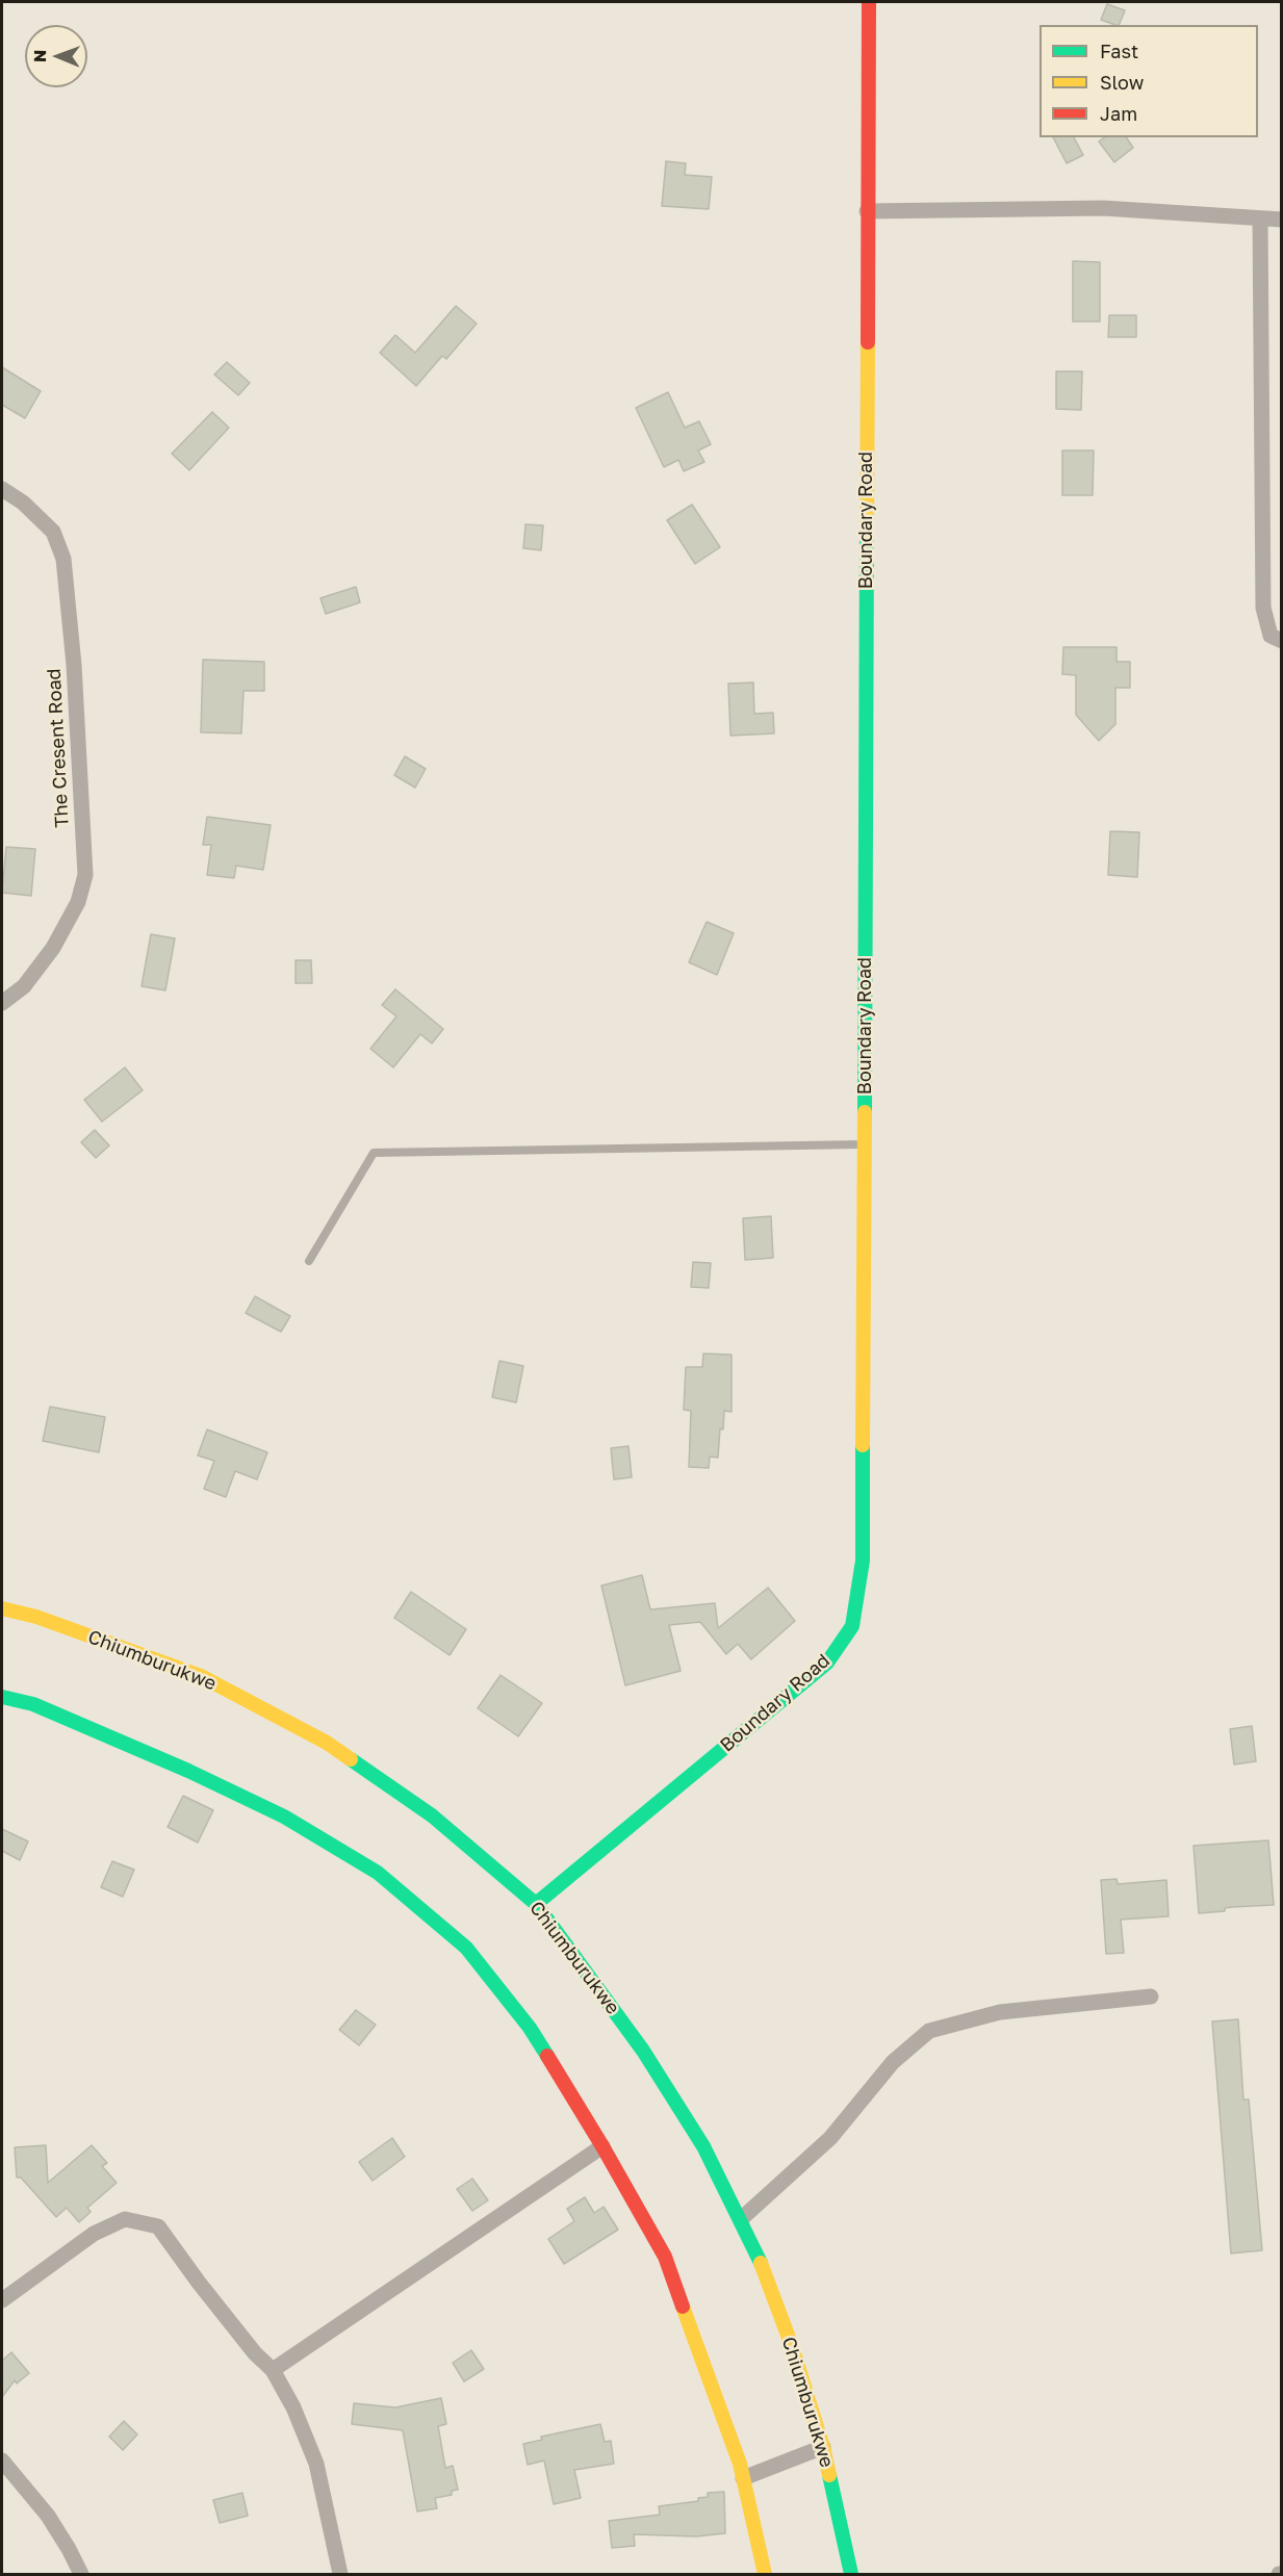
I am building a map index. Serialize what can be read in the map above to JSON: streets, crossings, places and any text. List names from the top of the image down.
{
  "streets": {
    "street": ["Boundary Road", "The Cresent Road", "Chiumburukwe"]
  },
  "crossings": [
    ["Boundary Road", "Chiumburukwe"]
  ],
  "legend": ["Fast", "Slow", "Jam"],
  "north": "left"
}
